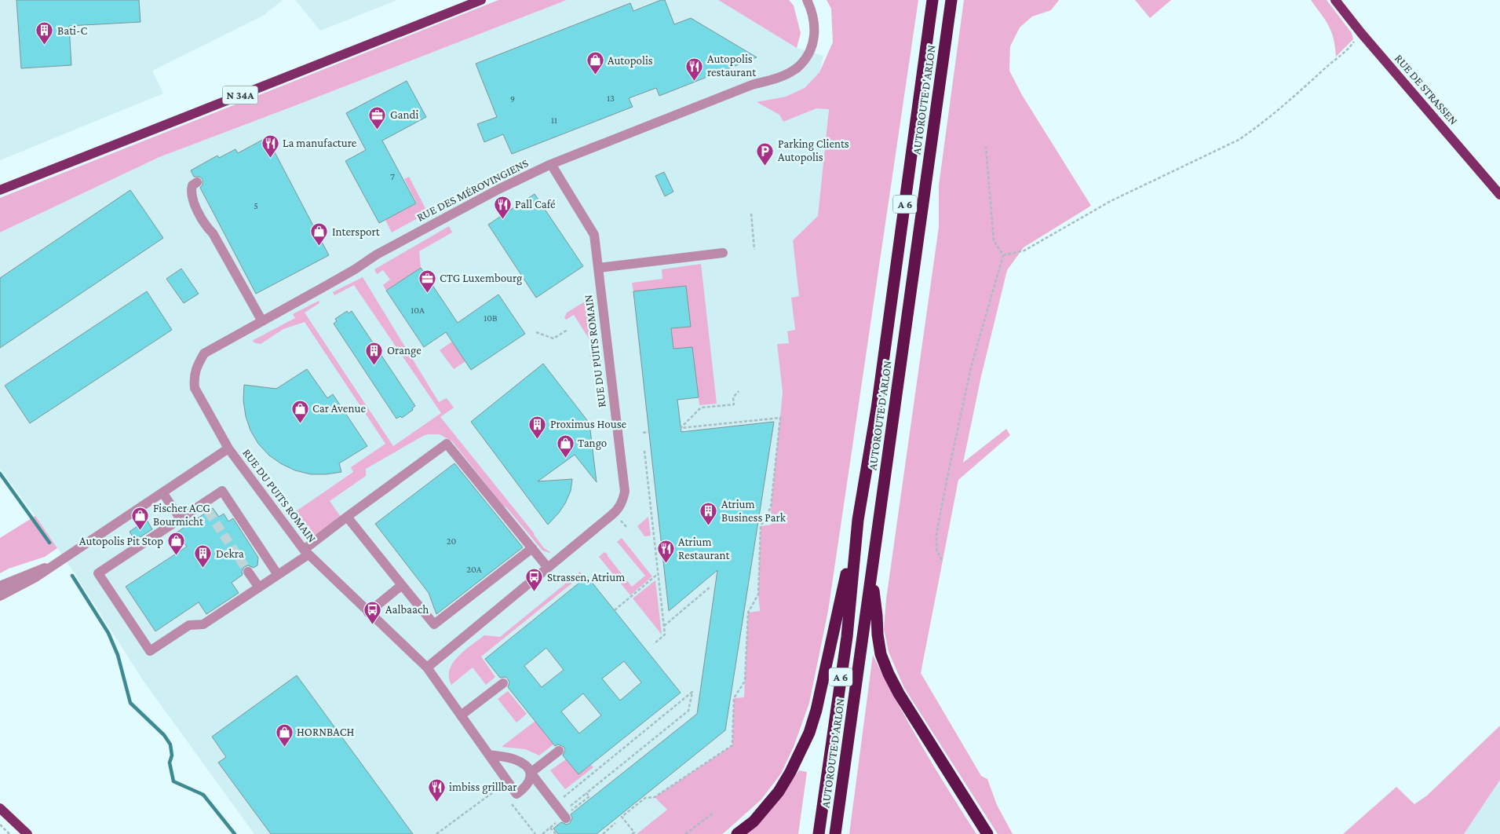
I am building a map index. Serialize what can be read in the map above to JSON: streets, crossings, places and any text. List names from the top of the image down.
{
  "streets": {
    "highway": ["AUTOROUTE D'ARLON", "A 6"],
    "main road": ["RUE DE STRASSEN", "N 34A"],
    "street": ["RUE DES MÉROVINGIENS", "RUE DU PUITS ROMAIN"]
  },
  "crossings": [
    ["AUTOROUTE D'ARLON", "A 6"],
    ["RUE DES MÉROVINGIENS", "RUE DU PUITS ROMAIN"]
  ],
  "places": {
    "building": [
      "Bati-C",
      "Orange",
      "Proximus House",
      "Atrium Business Park",
      "Dekra"
    ],
    "shop": [
      "Autopolis",
      "Intersport",
      "Car Avenue",
      "Tango",
      "Fischer ACG Bourmicht",
      "Autopolis Pit Stop",
      "HORNBACH"
    ],
    "restaurant": [
      "Autopolis restaurant",
      "La manufacture",
      "Pall Café",
      "Atrium Restaurant",
      "imbiss grillbar"
    ],
    "office": ["Gandi", "CTG Luxembourg"],
    "parking": ["Parking Clients Autopolis"],
    "bus stop": ["Strassen, Atrium", "Aalbaach"]
  },
  "house_numbers": [
    "13",
    "9",
    "11",
    "7",
    "5",
    "10A",
    "10B",
    "20",
    "20A"
  ]
}
